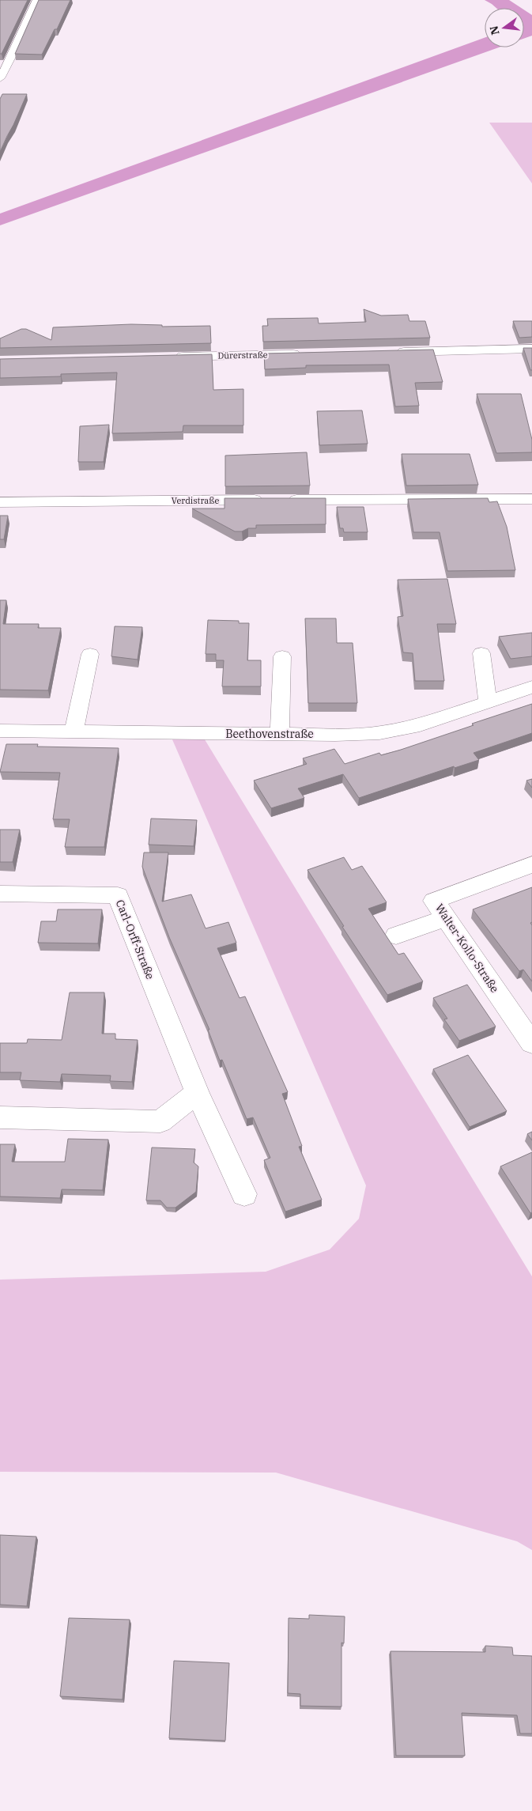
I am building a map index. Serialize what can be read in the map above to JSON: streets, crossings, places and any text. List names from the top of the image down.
{
  "streets": {
    "street": [
      "Dürerstraße",
      "Verdistraße",
      "Beethovenstraße",
      "Carl-Orff-Straße",
      "Walter-Kollo-Straße"
    ]
  },
  "north": "left"
}
